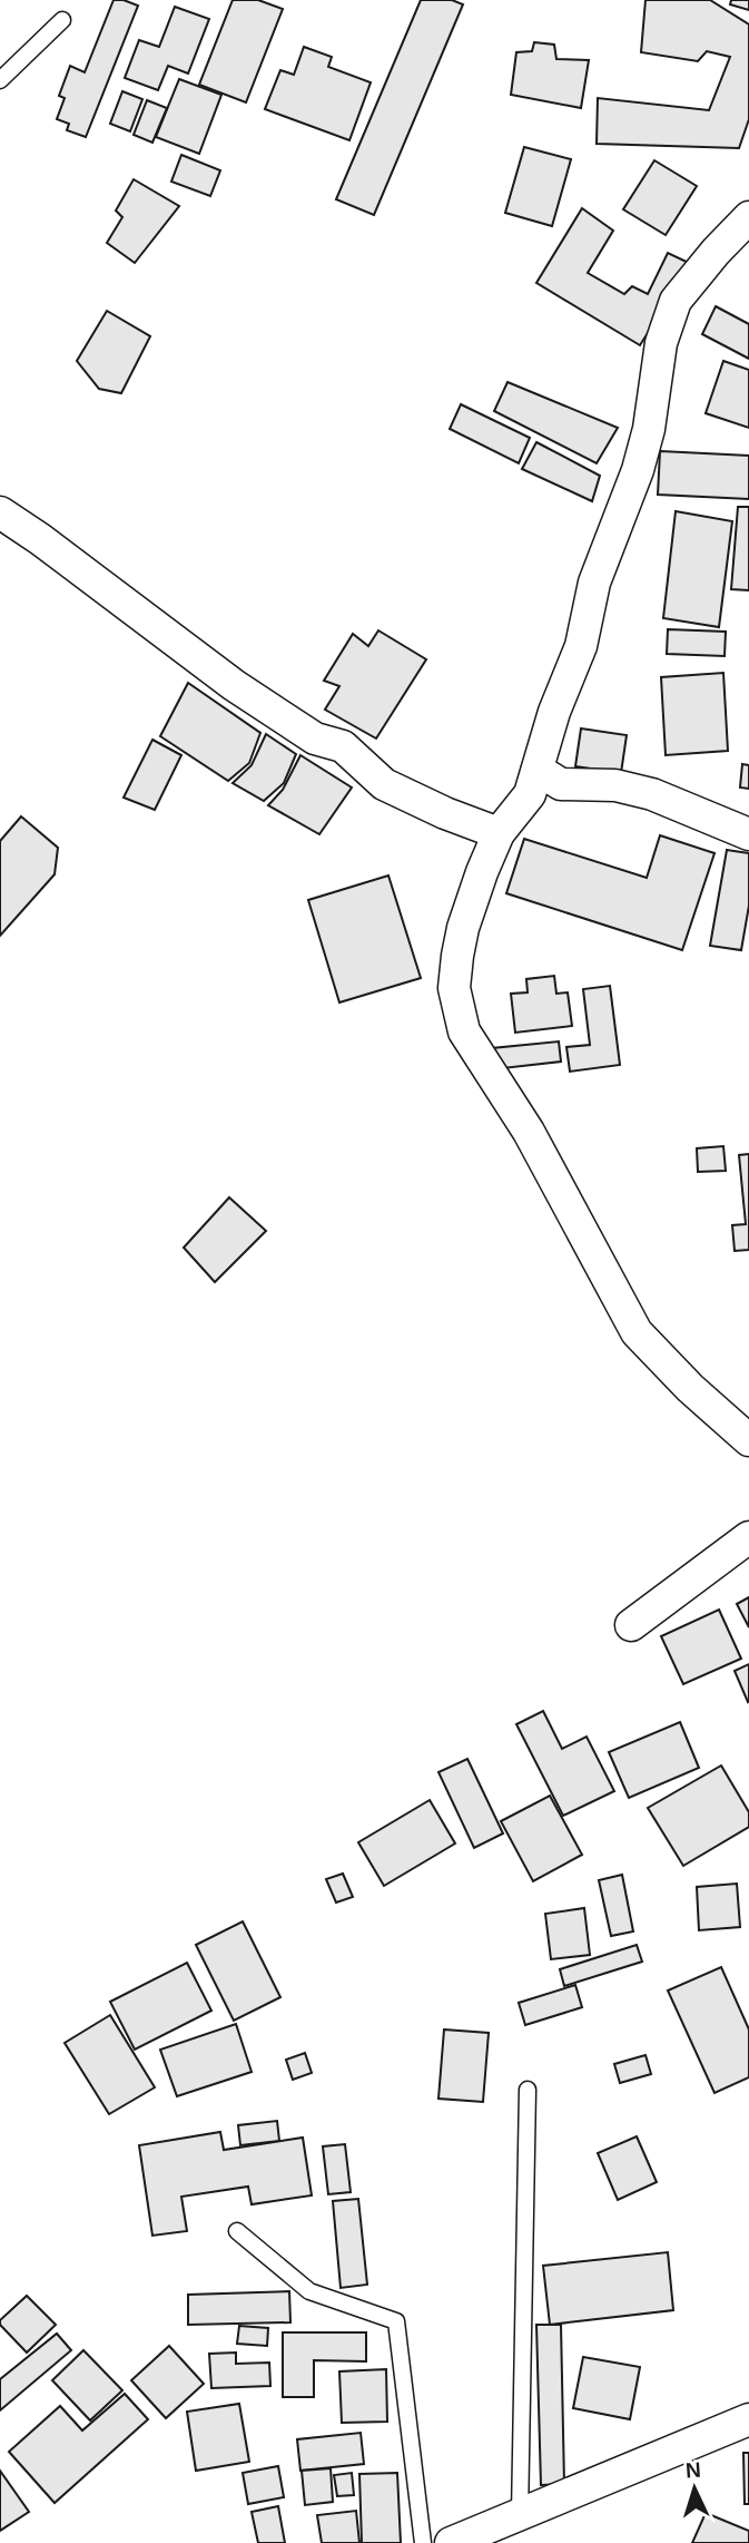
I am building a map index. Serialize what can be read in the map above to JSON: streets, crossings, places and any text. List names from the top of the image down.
{
  "north": "top"
}
